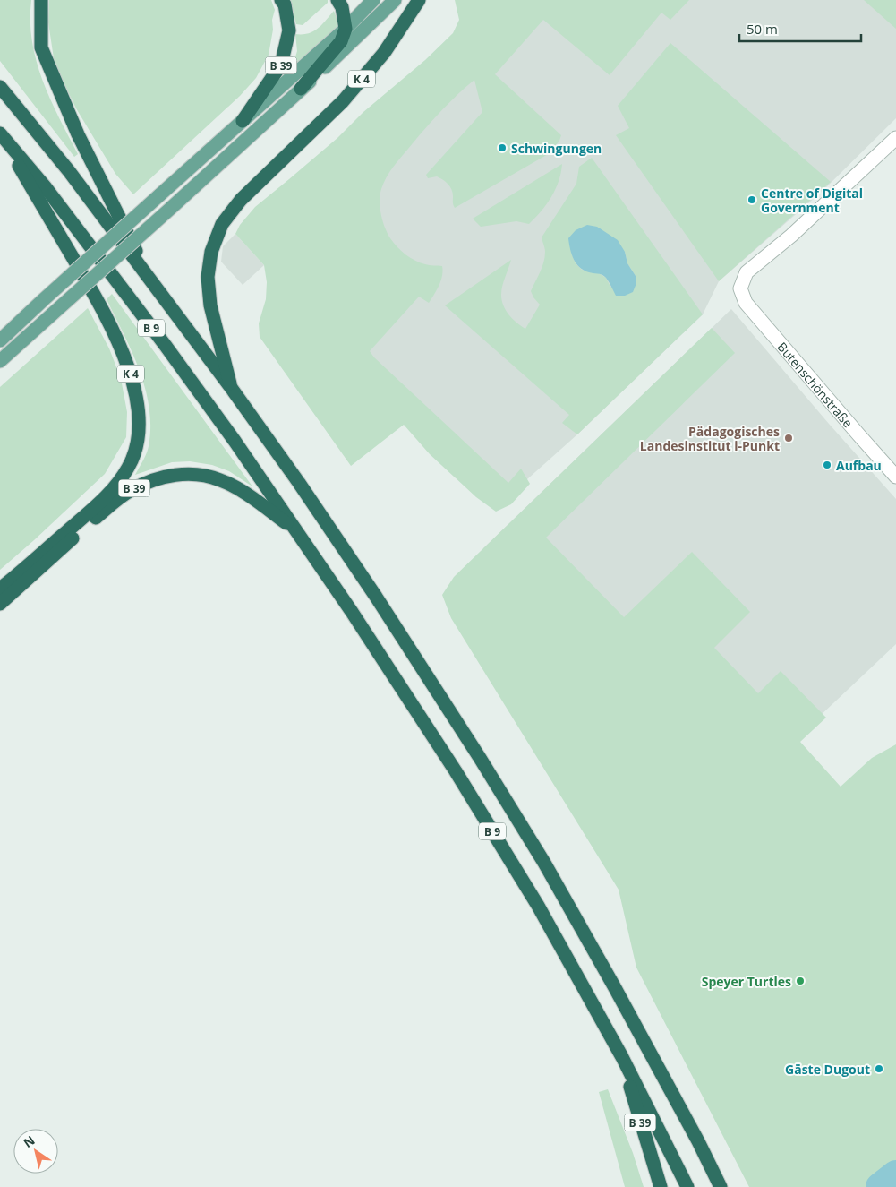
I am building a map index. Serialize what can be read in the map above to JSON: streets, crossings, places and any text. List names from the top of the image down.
{
  "streets": {
    "highway": ["B 39", "K 4", "B 9"],
    "street": ["Butenschönstraße"]
  },
  "crossings": [
    ["B 39", "K 4"],
    ["B 39", "B 9"],
    ["K 4", "B 9"]
  ],
  "places": [
    "Schwingungen",
    "Centre of Digital Government",
    "Pädagogisches Landesinstitut i-Punkt",
    "Aufbau",
    "Speyer Turtles",
    "Gäste Dugout"
  ],
  "scale_bar": "50 m",
  "north": "top left"
}
